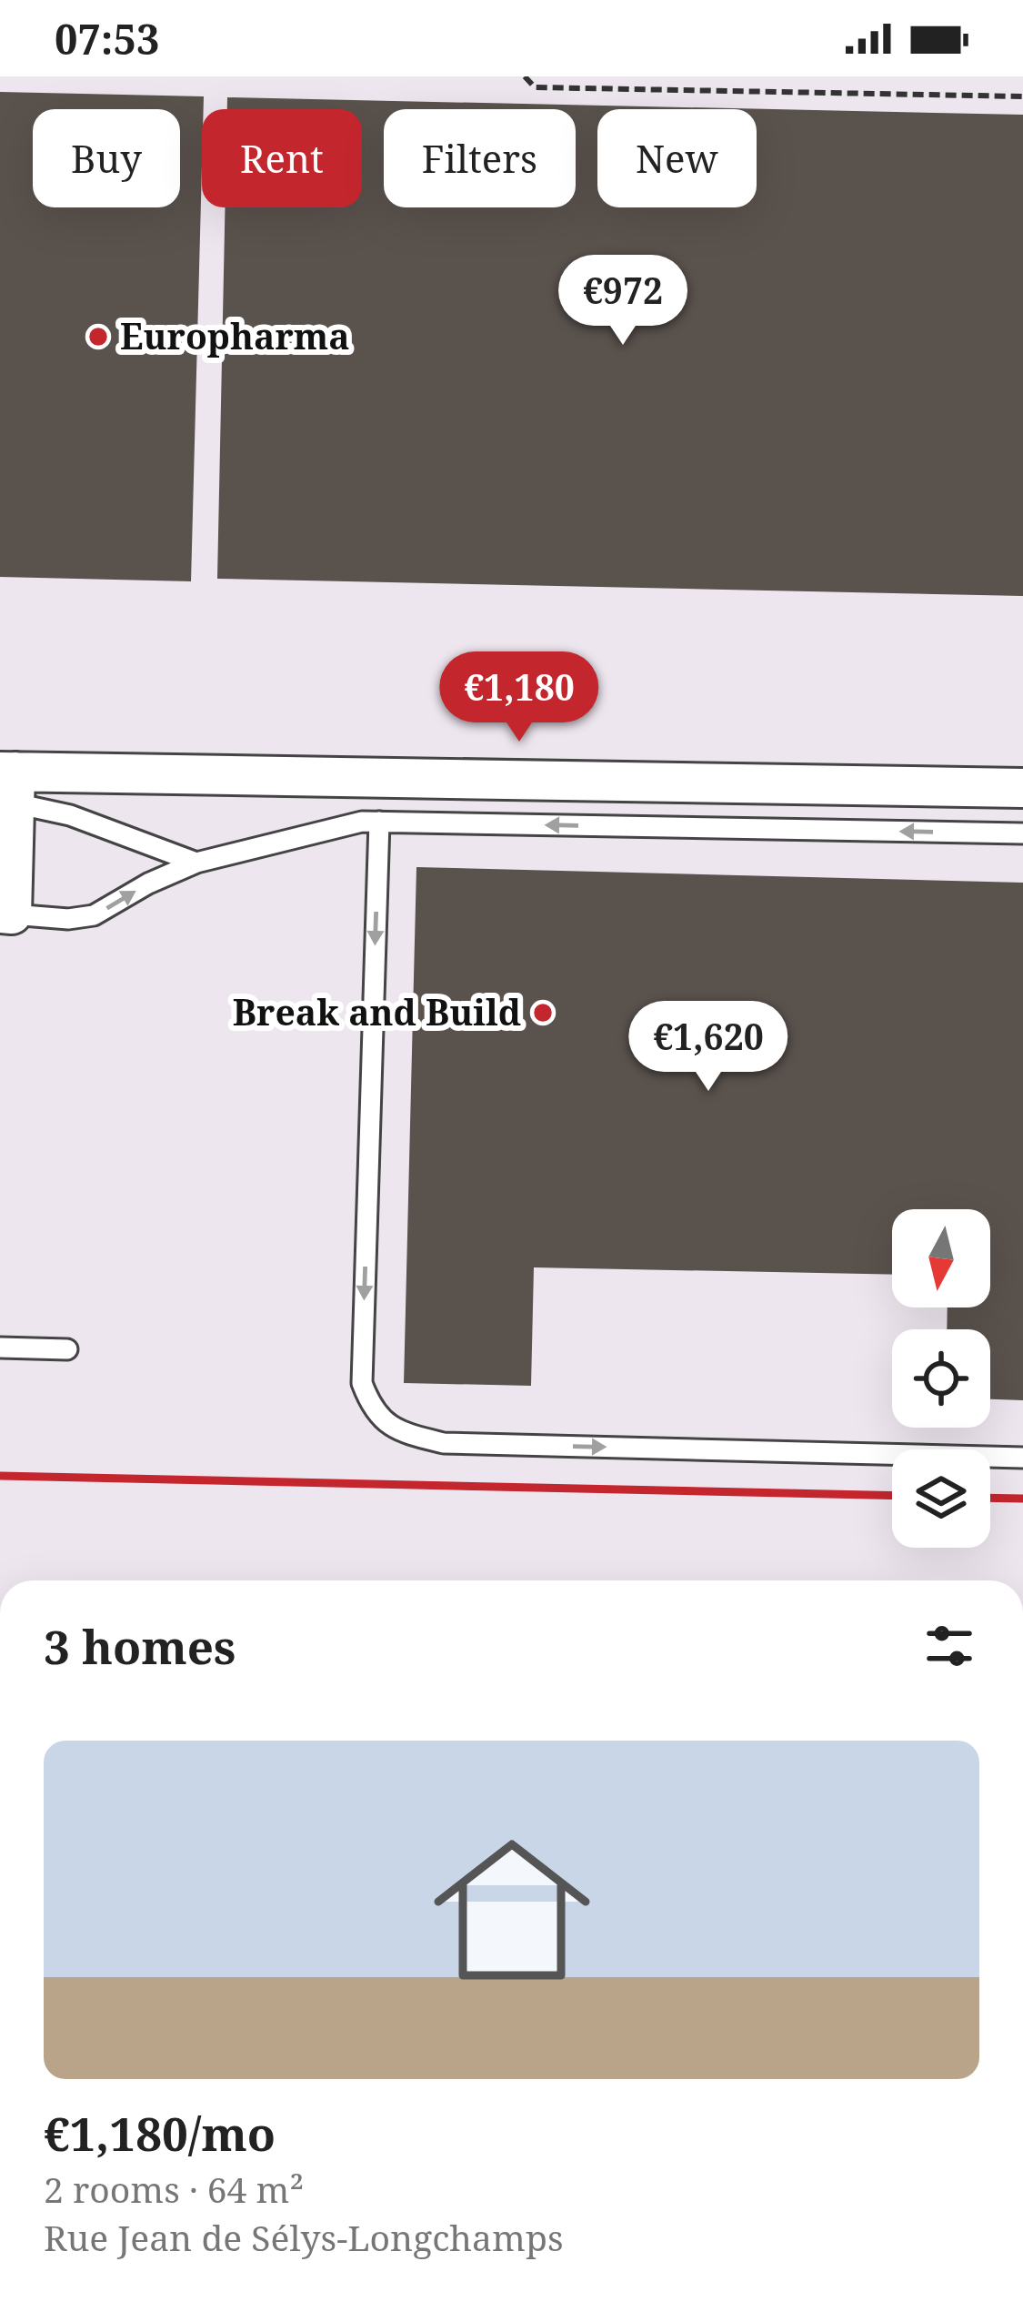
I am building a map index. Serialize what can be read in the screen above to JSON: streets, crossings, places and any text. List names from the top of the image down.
{
  "places": ["Europharma", "Break and Build"],
  "north": "bottom",
  "page": {
    "status": "07:53",
    "chip": [
      "Buy",
      "Rent",
      "Filters",
      "New"
    ],
    "price": ["€972", "€1,180", "€1,620"],
    "heading": "3 homes",
    "list": [
      {
        "name": "€1,180/mo",
        "note": "2 rooms · 64 m² · Rue Jean de Sélys-Longchamps"
      }
    ]
  }
}
